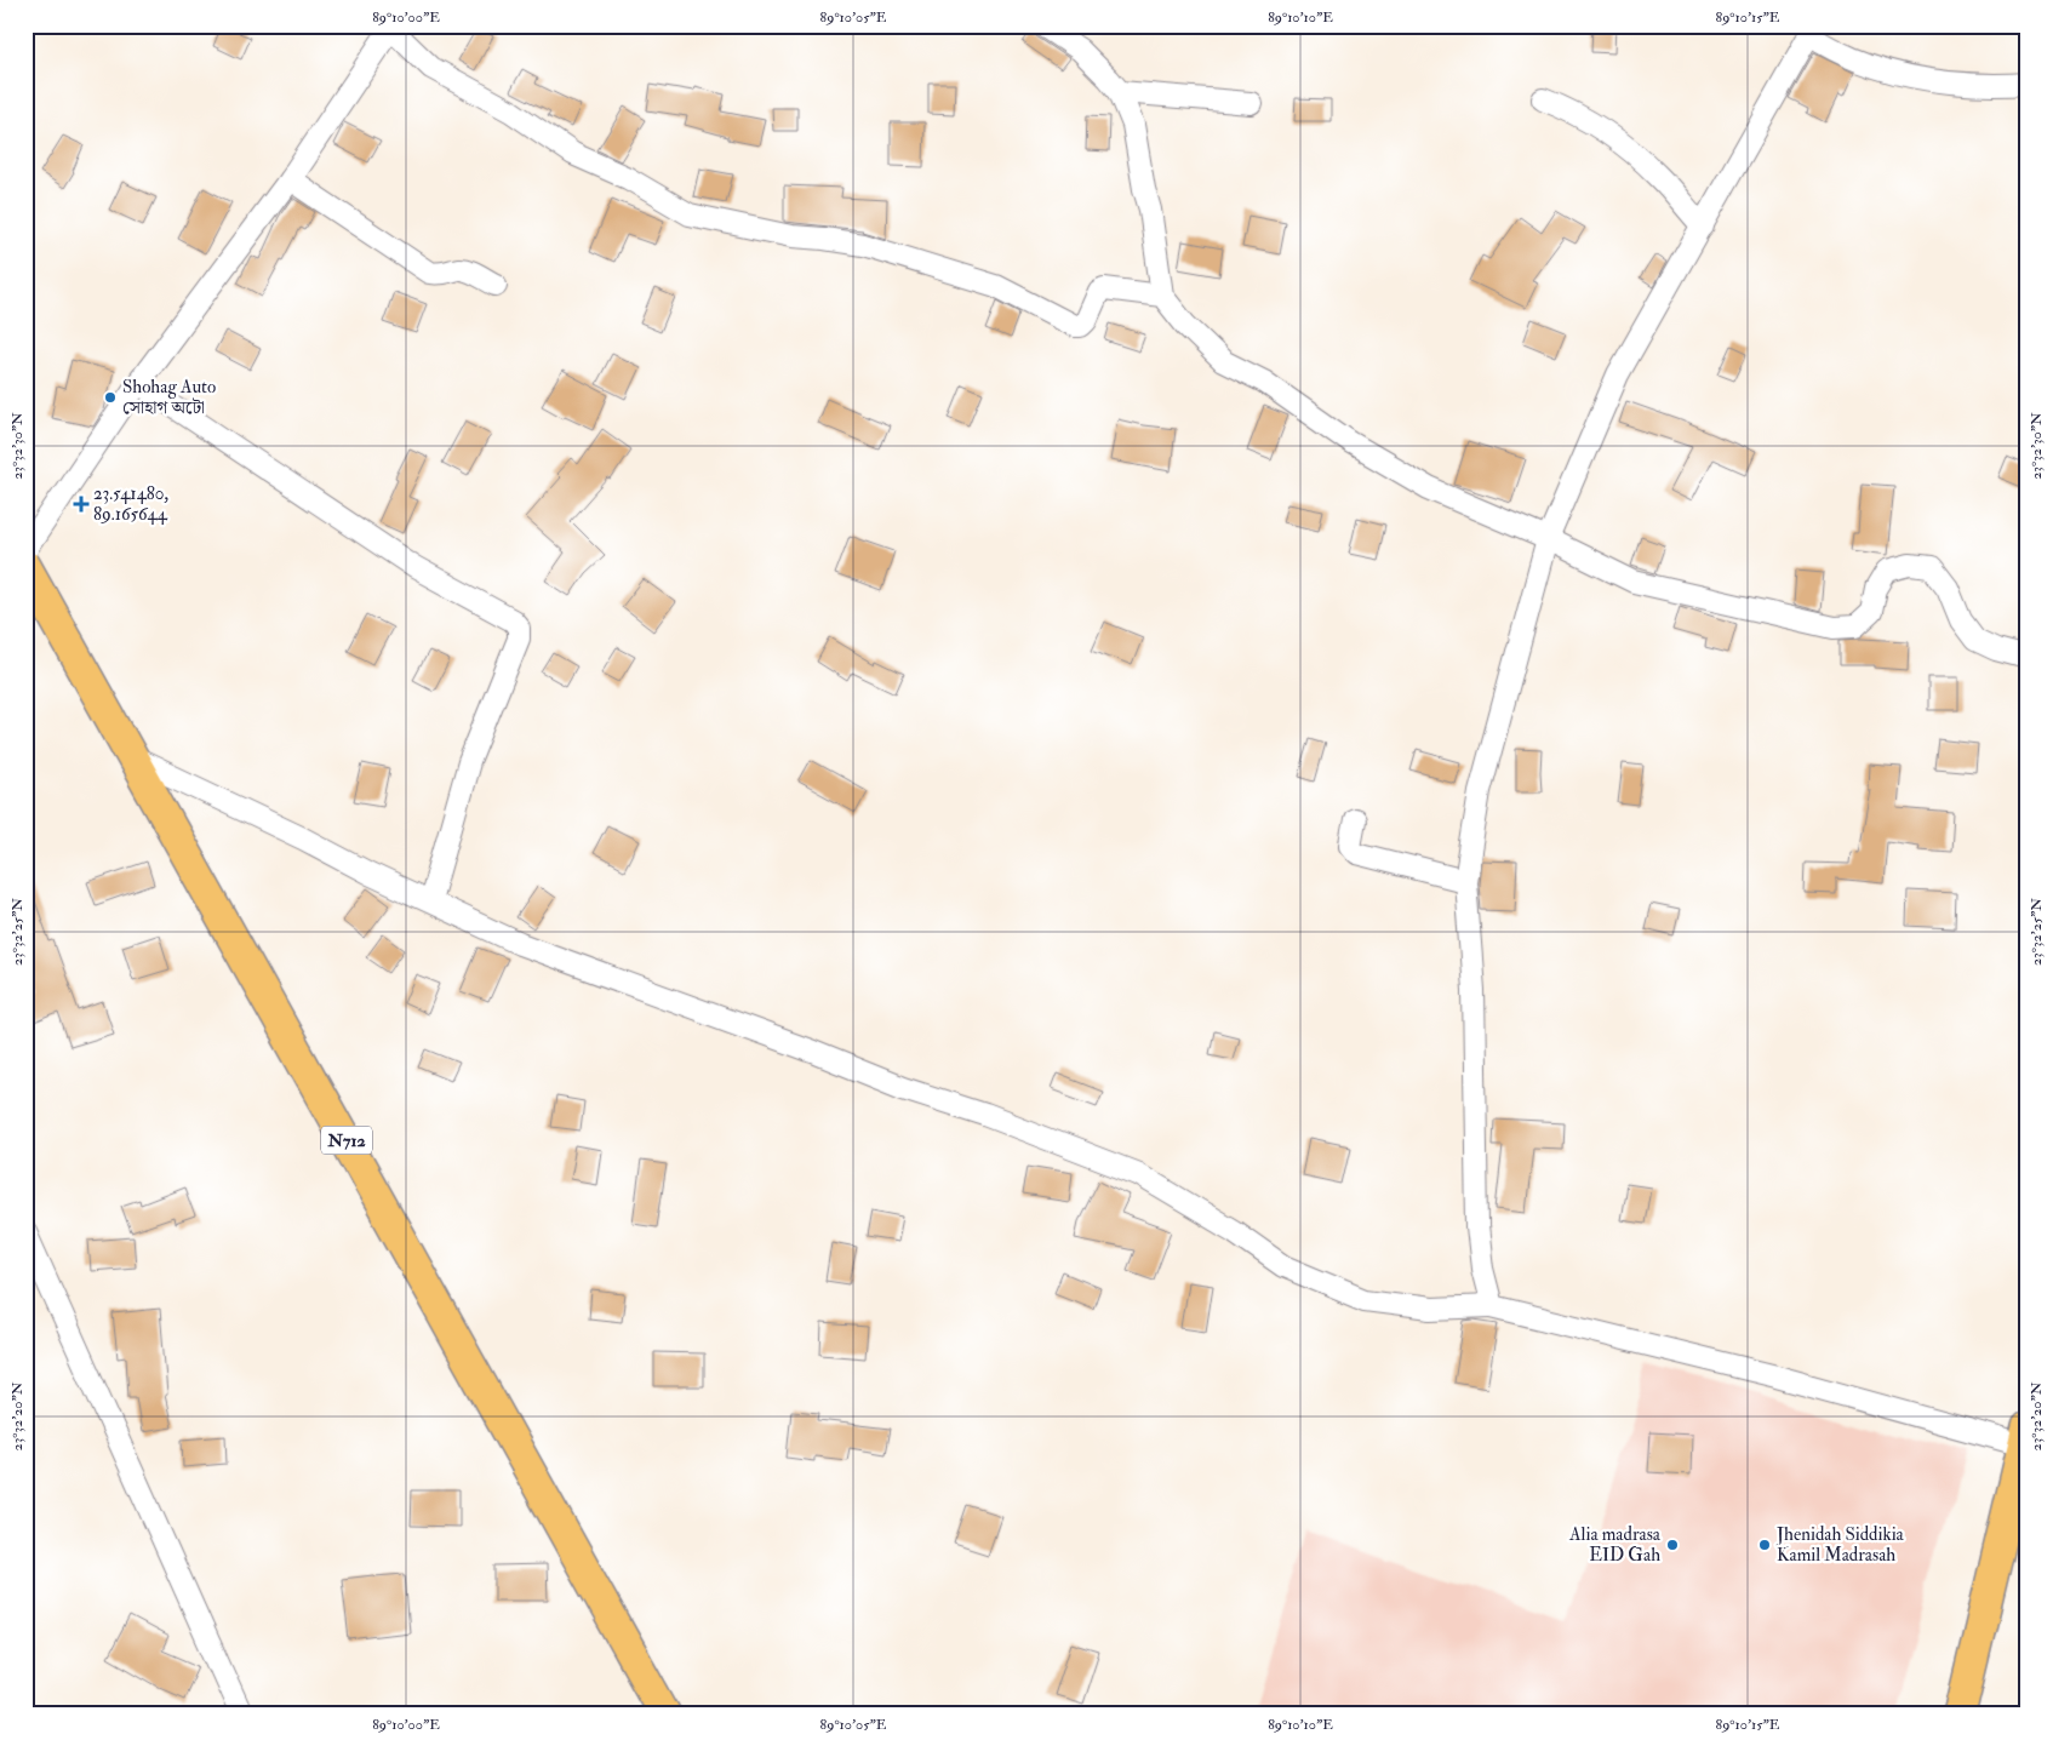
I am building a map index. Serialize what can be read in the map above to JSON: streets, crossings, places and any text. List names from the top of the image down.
{
  "streets": {
    "highway": ["N712"]
  },
  "places": {
    "other": ["Shohag Auto সোহাগ অটো", "Alia madrasa EID Gah", "Jhenidah Siddikia Kamil Madrasah"],
    "health": ["23.541480, 89.165644"]
  },
  "coordinates": [
    "89°10'00\"E",
    "89°10'05\"E",
    "89°10'10\"E",
    "89°10'15\"E",
    "23°32'30\"N",
    "23°32'25\"N",
    "23°32'20\"N"
  ]
}
